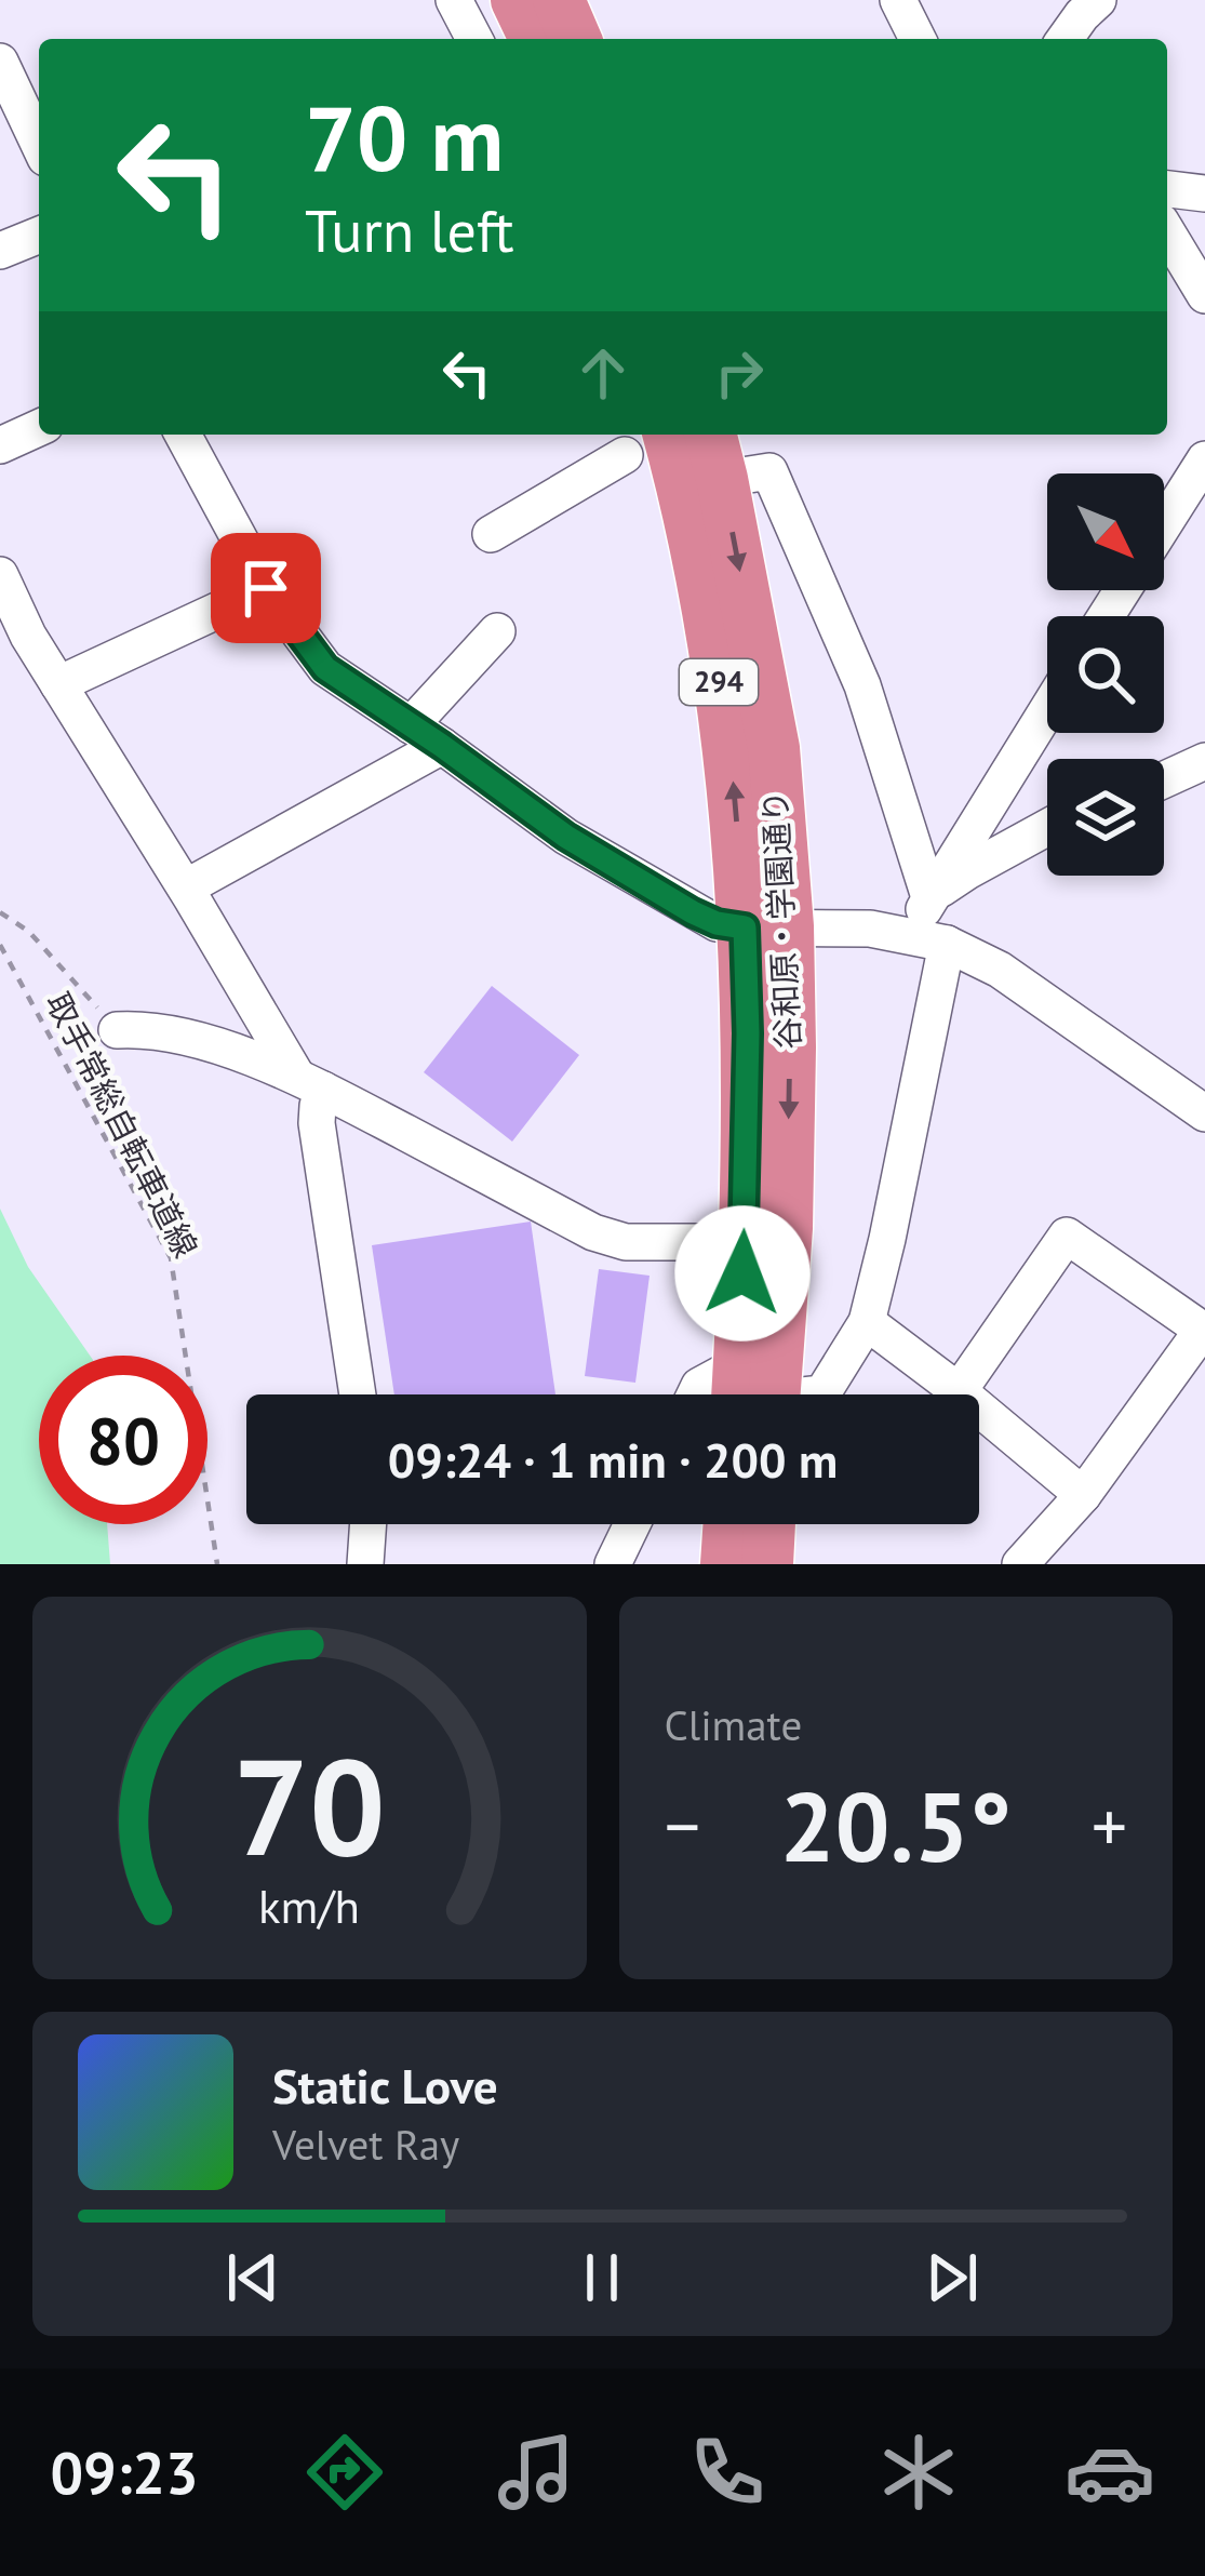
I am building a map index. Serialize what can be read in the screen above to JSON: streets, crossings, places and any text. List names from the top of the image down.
{
  "streets": {
    "highway": ["294", "谷和原・学園通り"],
    "path": ["取手常総自転車道線"]
  },
  "north": "bottom right",
  "page": {
    "turn": ["70 m", "Turn left"],
    "limit": "80",
    "trip": "09:24 · 1 min · 200 m",
    "tile": "Climate",
    "heat": ["−", "20.5°", "+"],
    "song": ["Static Love", "Velvet Ray"],
    "tabs": "09:23",
    "gauge": ["70", "km/h"]
  }
}
